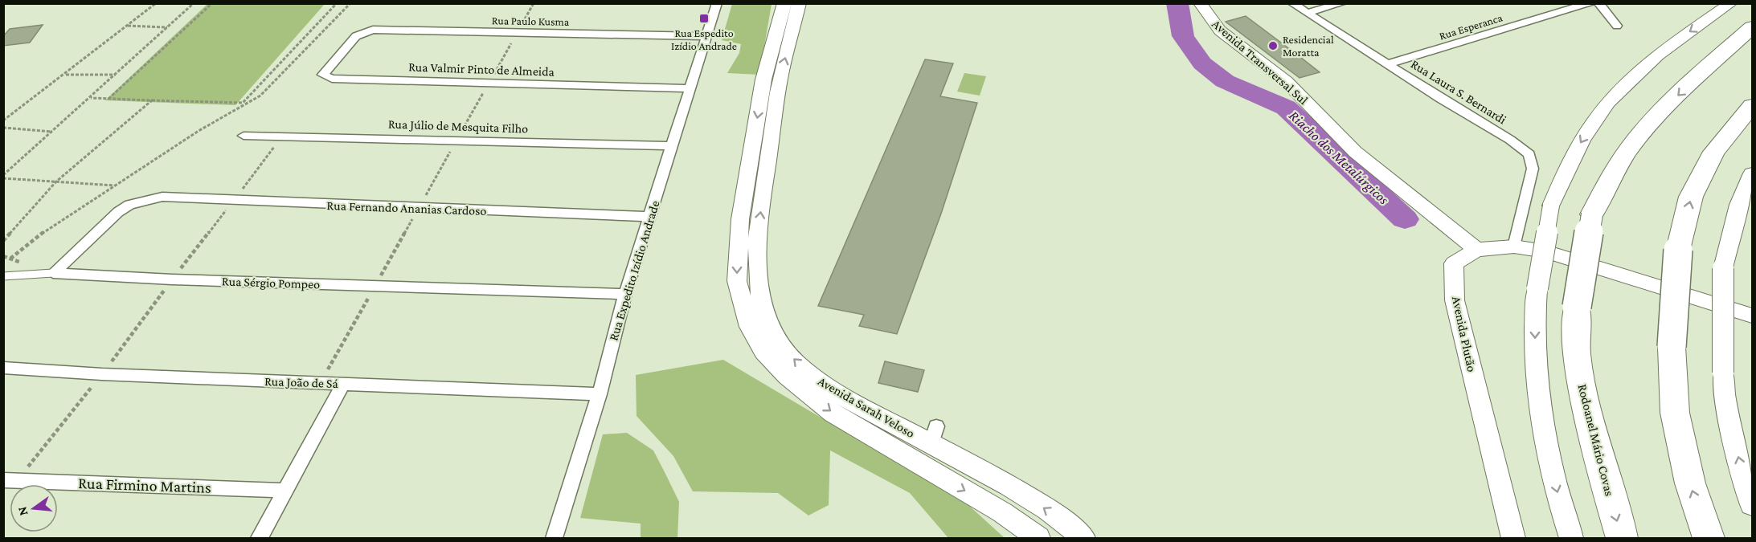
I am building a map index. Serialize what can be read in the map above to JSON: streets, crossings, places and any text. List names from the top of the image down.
{
  "streets": {
    "highway": ["Rodoanel Mário Covas"],
    "main road": ["Avenida Transversal Sul", "Avenida Plutão", "Avenida Sarah Veloso"],
    "street": [
      "Rua Paulo Kusma",
      "Rua Esperanca",
      "Rua Valmir Pinto de Almeida",
      "Rua Laura S. Bernardi",
      "Rua Júlio de Mesquita Filho",
      "Rua Fernando Ananias Cardoso",
      "Rua Expedito Izídio Andrade",
      "Rua Sérgio Pompeo",
      "Rua João de Sá",
      "Rua Firmino Martins"
    ]
  },
  "crossings": [
    ["Rua Paulo Kusma", "Rua Valmir Pinto de Almeida"],
    ["Rua Paulo Kusma", "Rua Expedito Izídio Andrade"],
    ["Rua Esperanca", "Rua Laura S. Bernardi"],
    ["Avenida Transversal Sul", "Avenida Plutão"],
    ["Rua Valmir Pinto de Almeida", "Rua Expedito Izídio Andrade"],
    ["Rua Laura S. Bernardi", "Avenida Plutão"],
    ["Rua Júlio de Mesquita Filho", "Rua Expedito Izídio Andrade"],
    ["Rua Fernando Ananias Cardoso", "Rua Expedito Izídio Andrade"],
    ["Rua Fernando Ananias Cardoso", "Rua Sérgio Pompeo"],
    ["Rua Expedito Izídio Andrade", "Rua Sérgio Pompeo"],
    ["Rua Expedito Izídio Andrade", "Rua João de Sá"]
  ],
  "water": ["Riacho dos Metalúrgicos"],
  "places": {
    "transit": ["Rua Espedito Izídio Andrade"],
    "other": ["Residencial Moratta"]
  },
  "north": "left"
}
